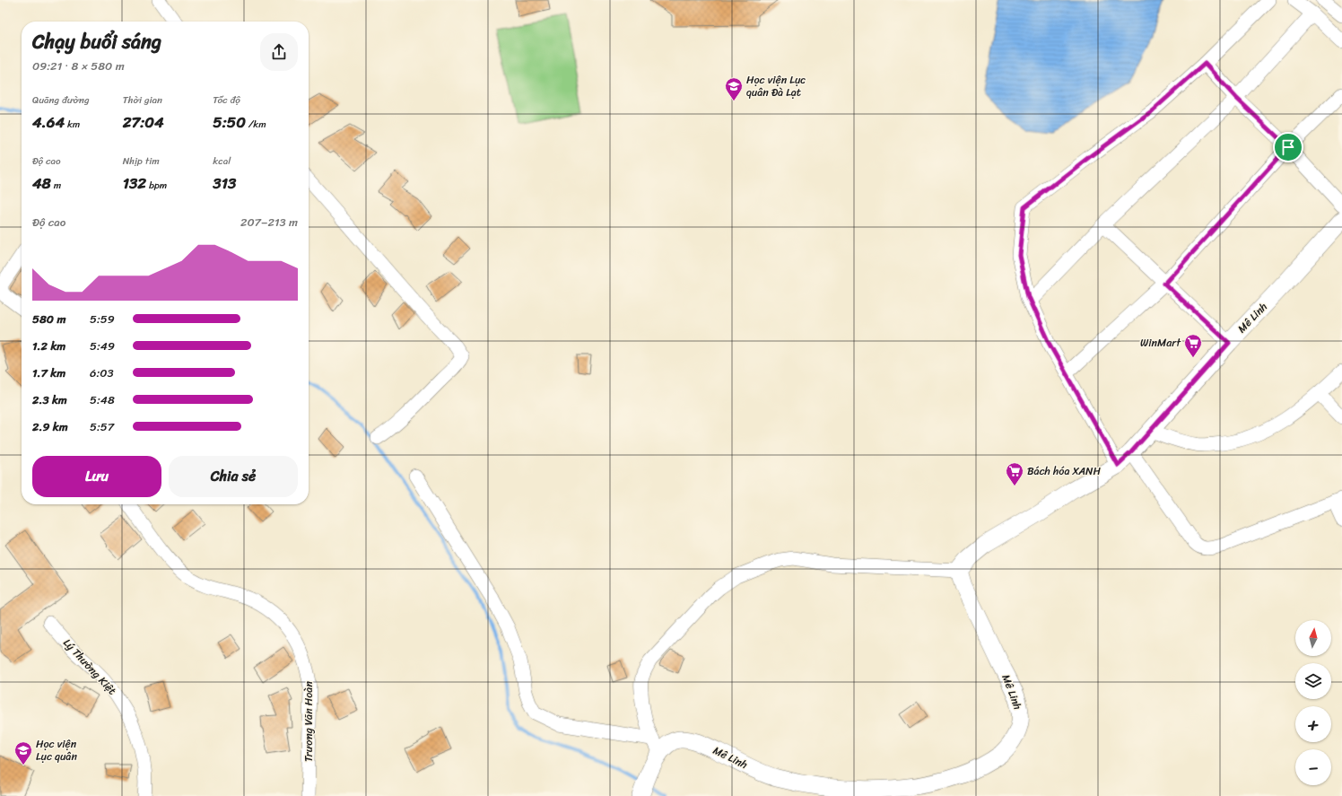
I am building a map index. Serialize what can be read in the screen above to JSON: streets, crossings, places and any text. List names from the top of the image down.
{
  "streets": {
    "street": ["Mê Linh", "Lý Thường Kiệt", "Trương Văn Hoàn"]
  },
  "places": {
    "school or university": ["Học viện Lục quân Đà Lạt", "Học viện Lục quân"],
    "supermarket": ["WinMart", "Bách hóa XANH"]
  },
  "north": "top",
  "page": {
    "heading": ["Chạy buổi sáng", "09:21 · 8 × 580 m"],
    "stats": [
      ["Quãng đường", "4.64 km"],
      ["Thời gian", "27:04"],
      ["Tốc độ", "5:50 /km"],
      ["Độ cao", "48 m"],
      ["Nhịp tim", "132 bpm"],
      ["kcal", "313"]
    ],
    "chart": ["Độ cao", "207–213 m"],
    "list": [
      {
        "name": "580 m",
        "note": "5:59"
      },
      {
        "name": "1.2 km",
        "note": "5:49"
      },
      {
        "name": "1.7 km",
        "note": "6:03"
      },
      {
        "name": "2.3 km",
        "note": "5:48"
      },
      {
        "name": "2.9 km",
        "note": "5:57"
      }
    ],
    "buttons": ["Lưu", "Chia sẻ"],
    "map_buttons": ["+", "−"]
  }
}
